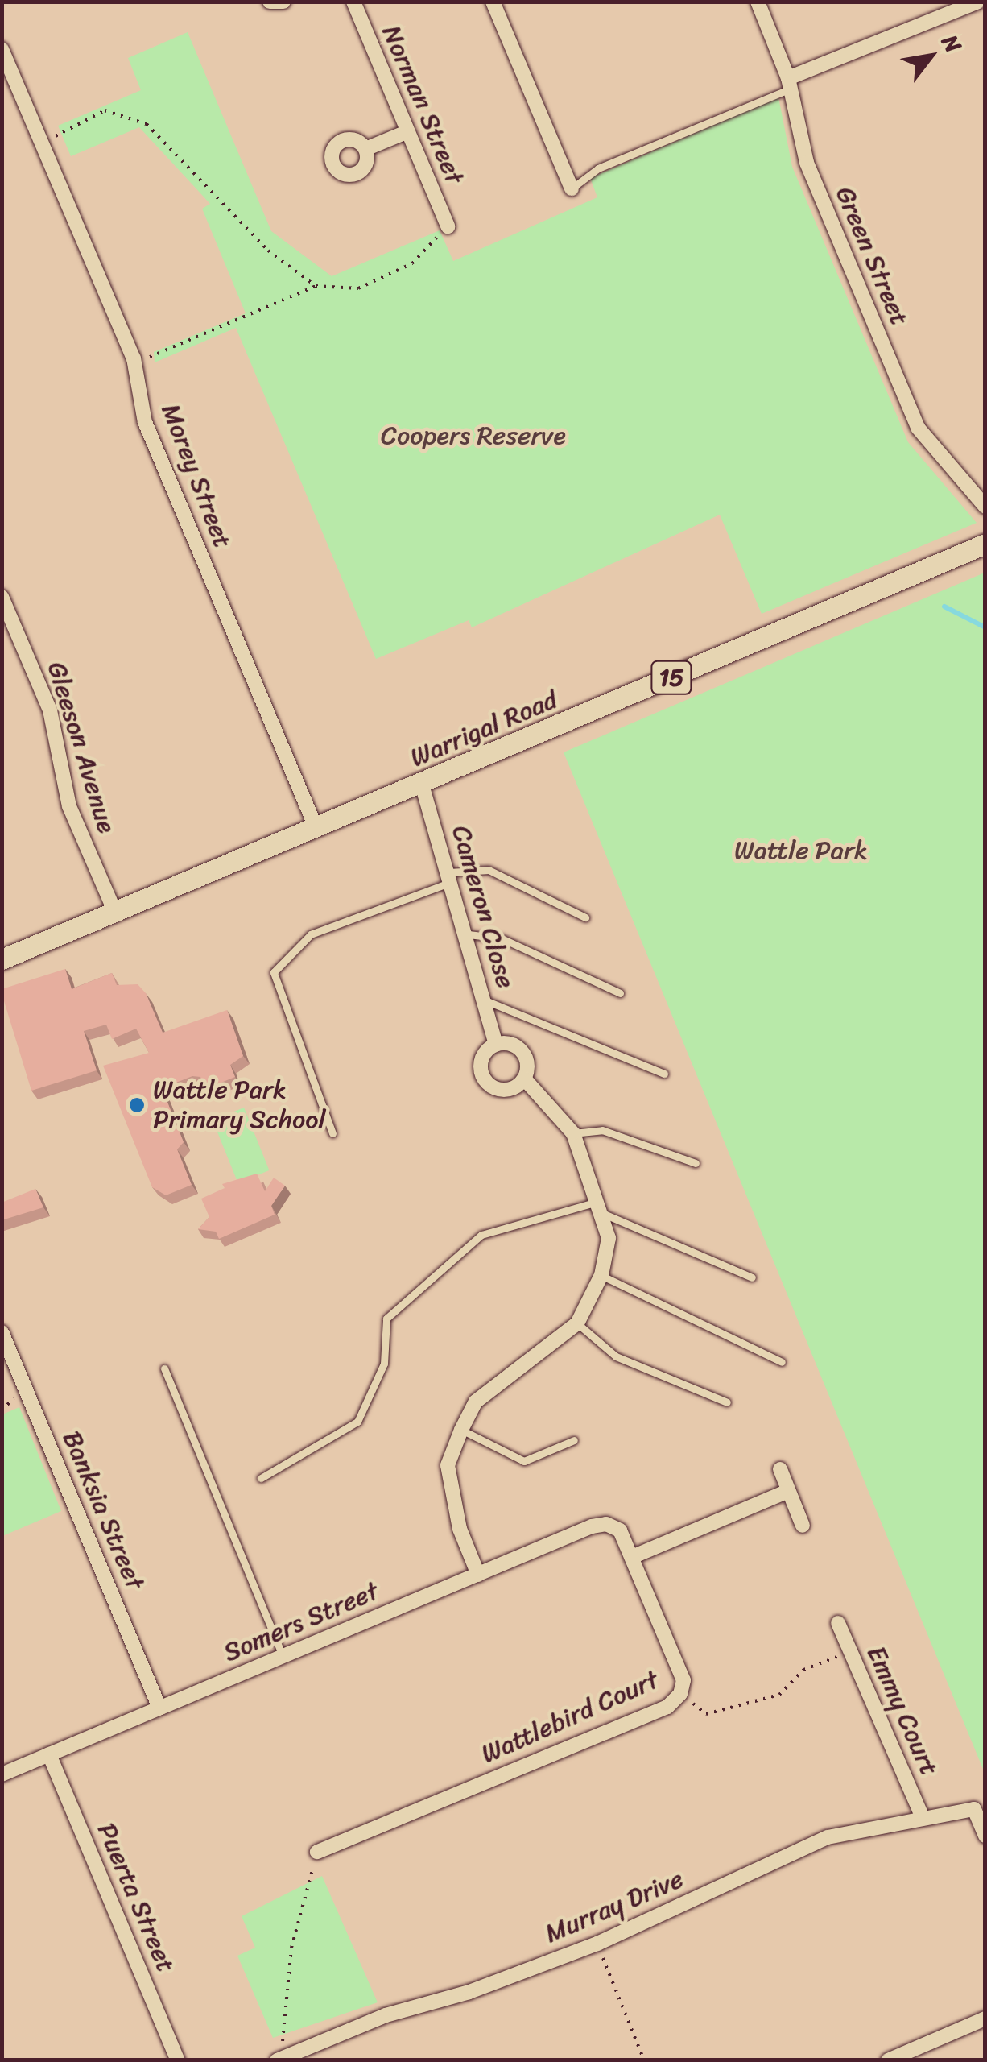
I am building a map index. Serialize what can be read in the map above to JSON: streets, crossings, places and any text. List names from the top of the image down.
{
  "streets": {
    "main road": ["15", "Warrigal Road"],
    "street": [
      "Norman Street",
      "Green Street",
      "Morey Street",
      "Gleeson Avenue",
      "Cameron Close",
      "Banksia Street",
      "Somers Street",
      "Emmy Court",
      "Wattlebird Court",
      "Puerta Street",
      "Murray Drive"
    ]
  },
  "crossings": [
    ["Morey Street", "Warrigal Road"],
    ["Warrigal Road", "Gleeson Avenue"],
    ["Warrigal Road", "Cameron Close"],
    ["Banksia Street", "Somers Street"],
    ["Somers Street", "Wattlebird Court"],
    ["Somers Street", "Puerta Street"],
    ["Emmy Court", "Murray Drive"]
  ],
  "parks": ["Coopers Reserve", "Wattle Park"],
  "places": ["Wattle Park Primary School"],
  "north": "top right"
}
